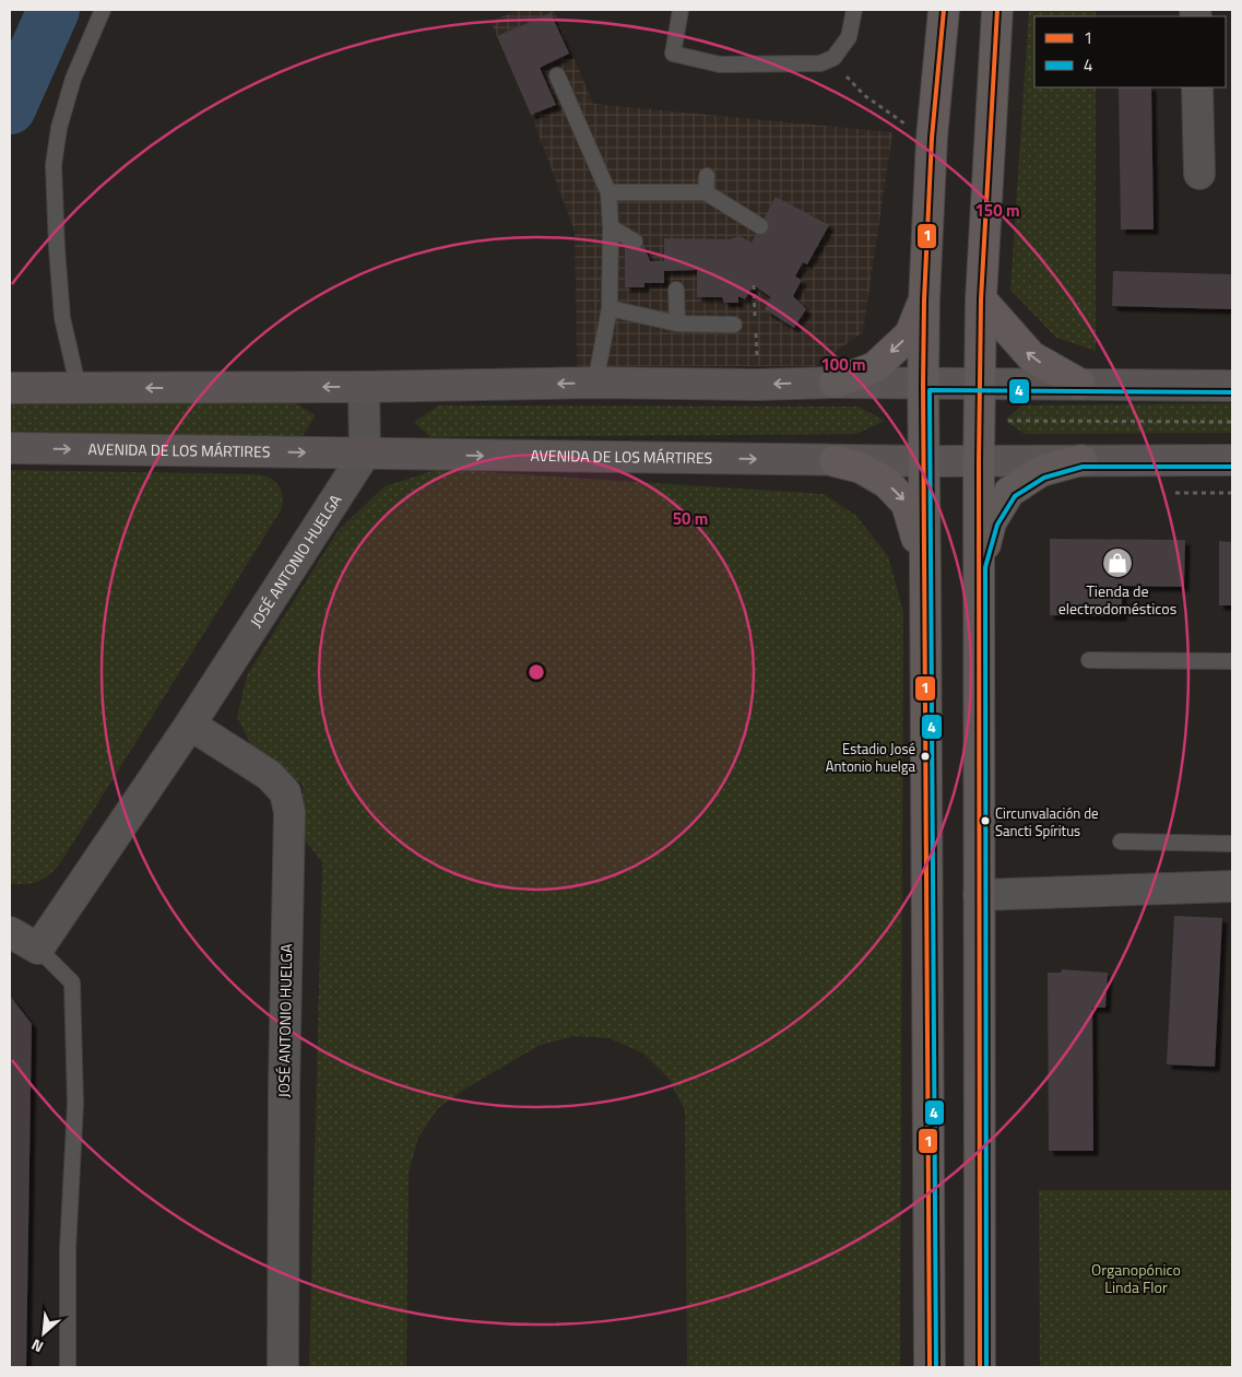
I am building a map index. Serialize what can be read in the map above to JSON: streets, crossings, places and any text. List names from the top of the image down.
{
  "streets": {
    "street": ["AVENIDA DE LOS MÁRTIRES", "JOSÉ ANTONIO HUELGA"]
  },
  "crossings": [
    ["AVENIDA DE LOS MÁRTIRES", "JOSÉ ANTONIO HUELGA"]
  ],
  "parks": ["Organopónico Linda Flor"],
  "places": {
    "shop": ["Tienda de electrodomésticos"],
    "other": ["Estadio José Antonio huelga", "Circunvalación de Sancti Spíritus"]
  },
  "lines": ["transit line 1", "transit line 4"],
  "legend": ["1", "4"],
  "north": "bottom left",
  "rings": ["150 m", "100 m", "50 m"]
}
